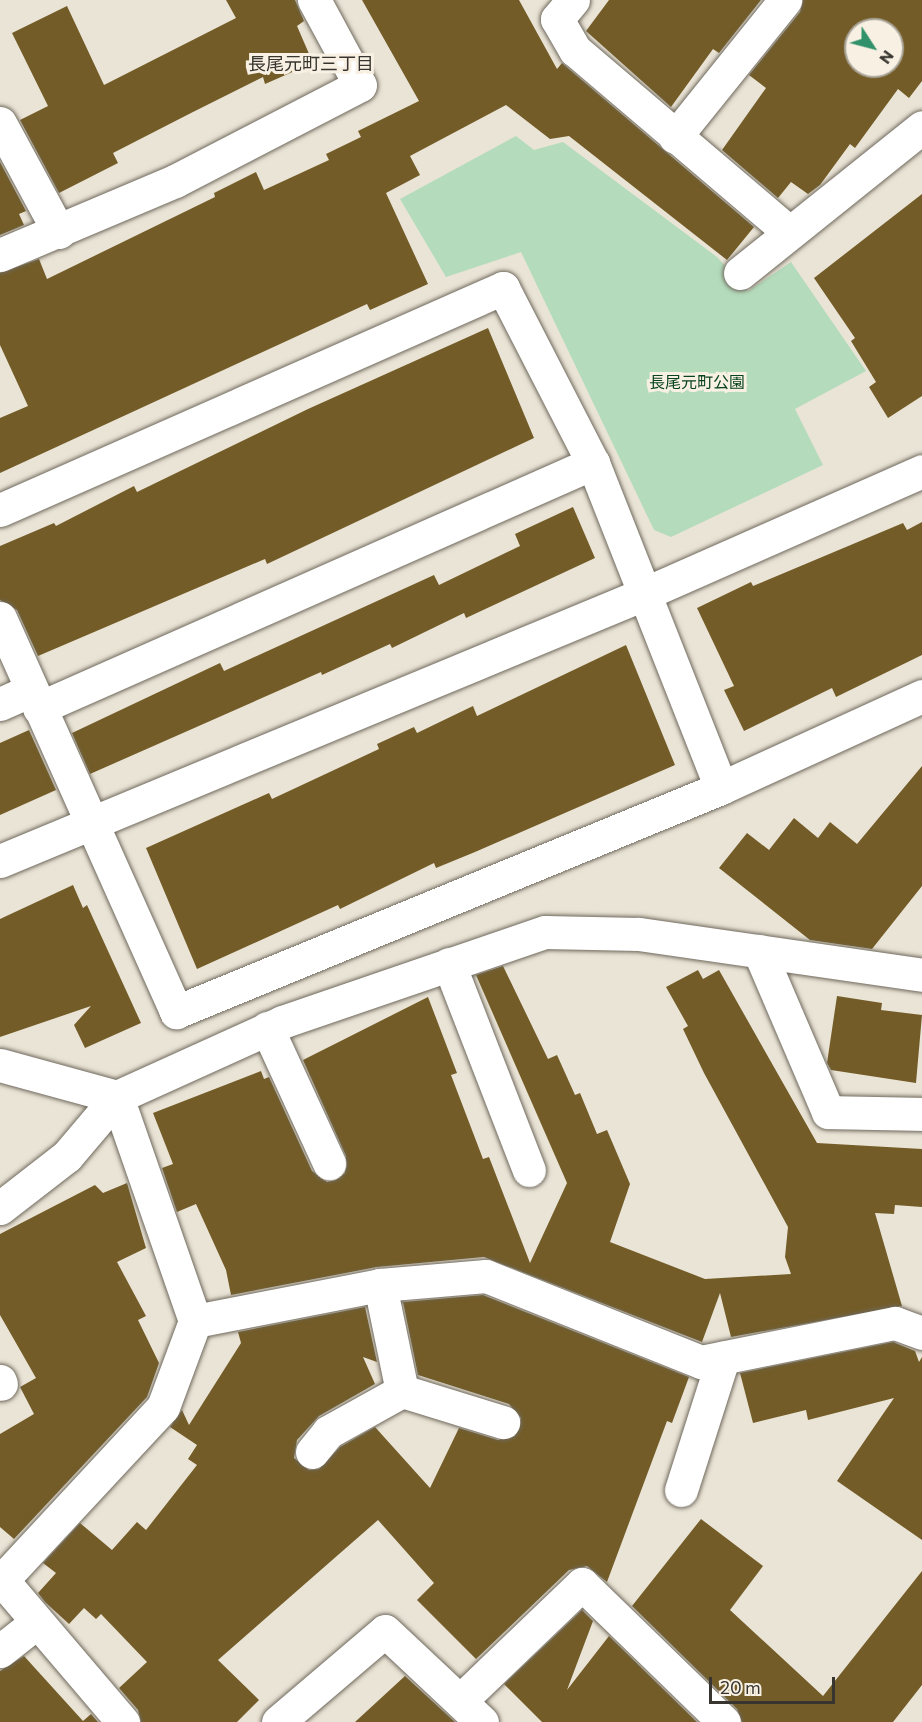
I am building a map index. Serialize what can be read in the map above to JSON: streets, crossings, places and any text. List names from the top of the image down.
{
  "districts": ["長尾元町三丁目"],
  "parks": ["長尾元町公園"],
  "scale_bar": "20 m",
  "north": "bottom right"
}
